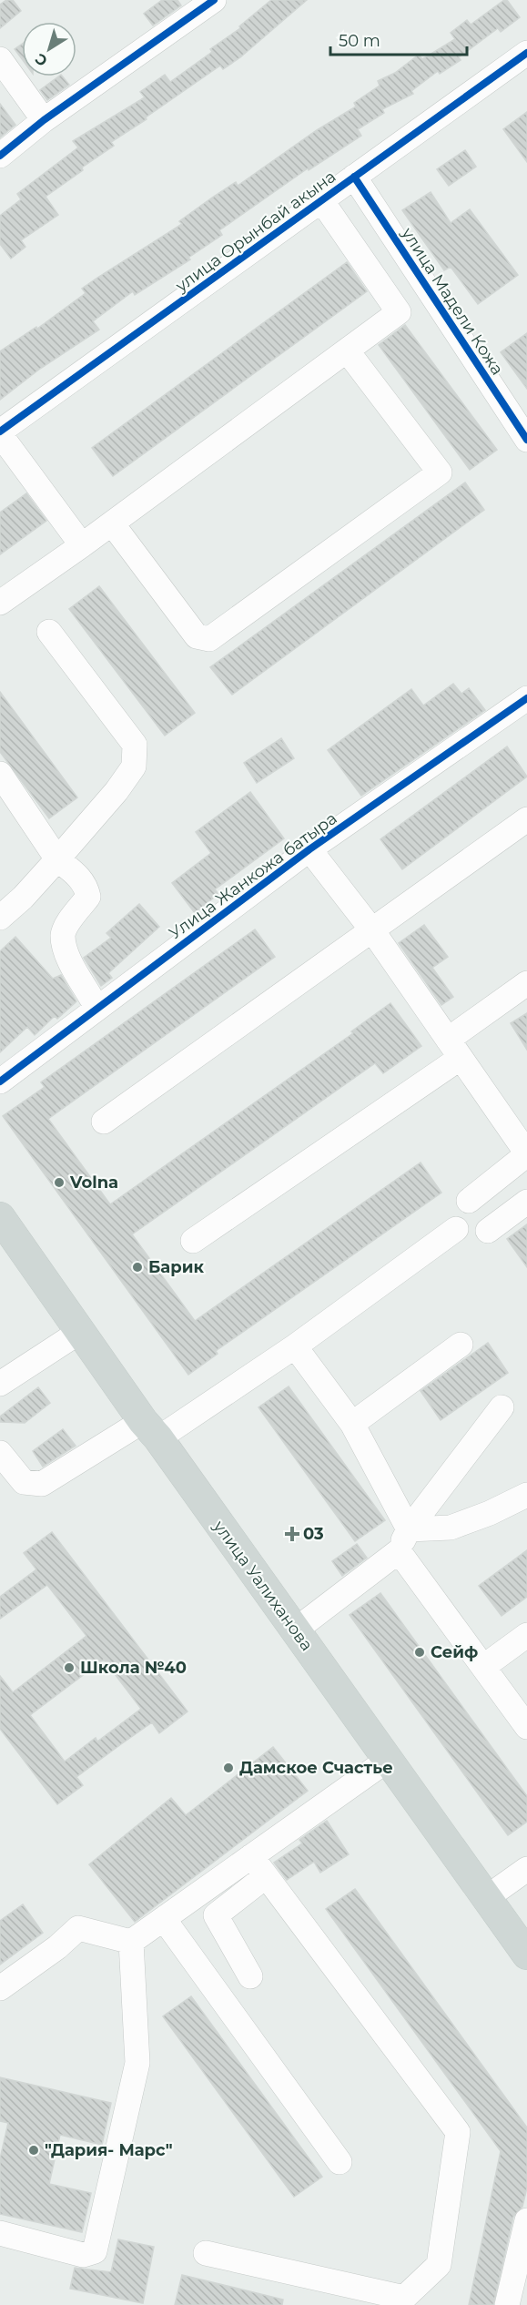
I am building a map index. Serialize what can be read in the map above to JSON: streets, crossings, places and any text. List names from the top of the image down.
{
  "streets": {
    "main road": ["улица Уалиханова"],
    "street": ["улица Орынбай акына", "улица Мадели Кожа", "Улица Жанкожа батыра"]
  },
  "crossings": [
    ["улица Орынбай акына", "улица Мадели Кожа"]
  ],
  "places": {
    "other": [
      "Volna",
      "Барик",
      "Сейф",
      "Школа №40",
      "Дамское Счастье",
      "\"Дария- Марс\""
    ],
    "health": ["03"]
  },
  "scale_bar": "50 m",
  "north": "bottom left"
}
